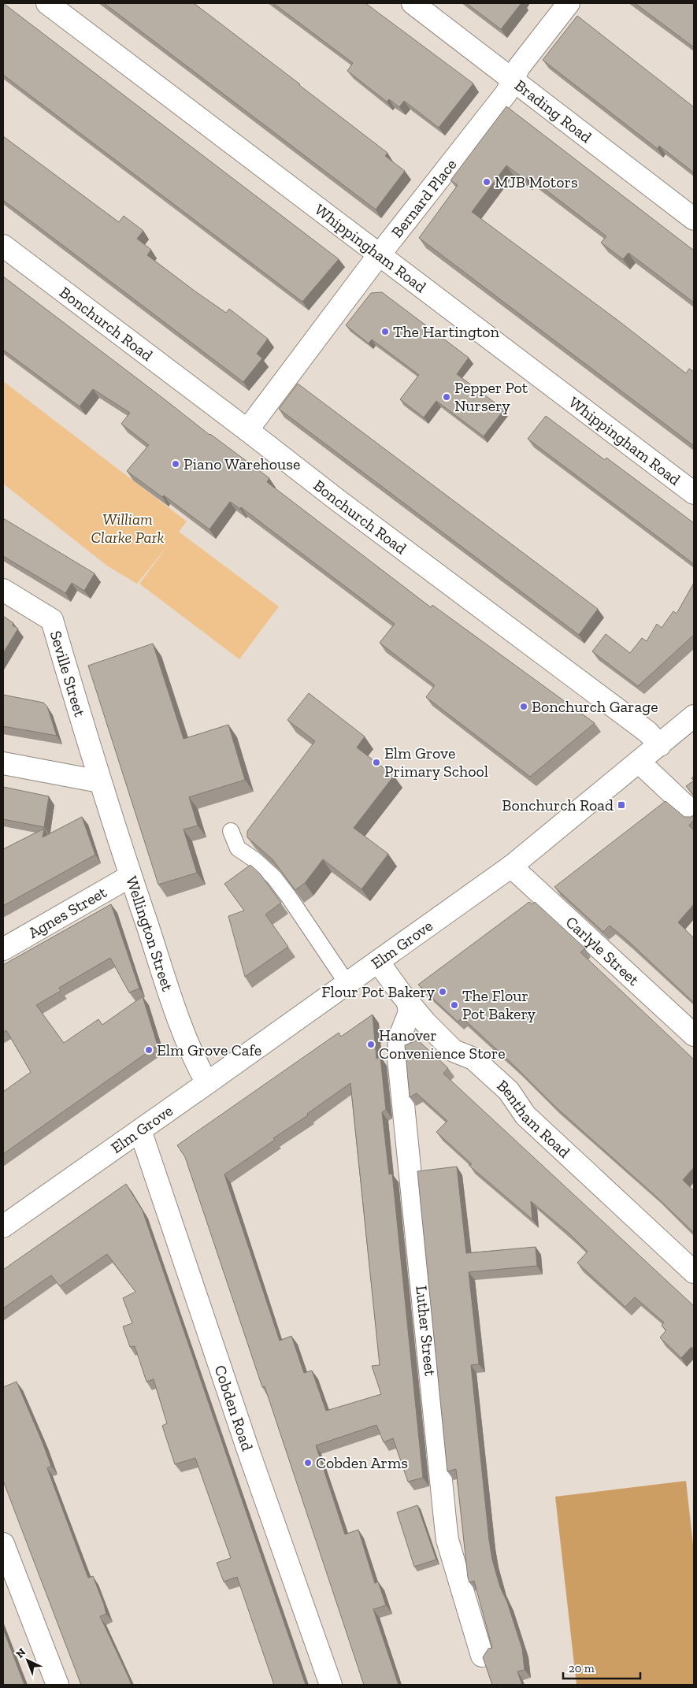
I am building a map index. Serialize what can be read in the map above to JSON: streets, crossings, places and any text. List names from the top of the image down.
{
  "streets": {
    "street": [
      "Brading Road",
      "Bernard Place",
      "Whippingham Road",
      "Bonchurch Road",
      "Seville Street",
      "Agnes Street",
      "Wellington Street",
      "Elm Grove",
      "Carlyle Street",
      "Bentham Road",
      "Luther Street",
      "Cobden Road"
    ]
  },
  "crossings": [
    ["Brading Road", "Bernard Place"],
    ["Bernard Place", "Whippingham Road"],
    ["Bernard Place", "Bonchurch Road"],
    ["Bonchurch Road", "Elm Grove"],
    ["Seville Street", "Wellington Street"],
    ["Agnes Street", "Wellington Street"],
    ["Wellington Street", "Elm Grove"],
    ["Elm Grove", "Carlyle Street"],
    ["Elm Grove", "Bentham Road"],
    ["Elm Grove", "Cobden Road"],
    ["Bentham Road", "Luther Street"]
  ],
  "parks": ["William Clarke Park"],
  "places": {
    "other": [
      "MJB Motors",
      "The Hartington",
      "Pepper Pot Nursery",
      "Piano Warehouse",
      "Bonchurch Garage",
      "Elm Grove Primary School",
      "Flour Pot Bakery",
      "The Flour Pot Bakery",
      "Hanover Convenience Store",
      "Elm Grove Cafe",
      "Cobden Arms"
    ],
    "transit": ["Bonchurch Road"]
  },
  "scale_bar": "20 m",
  "north": "top left"
}
